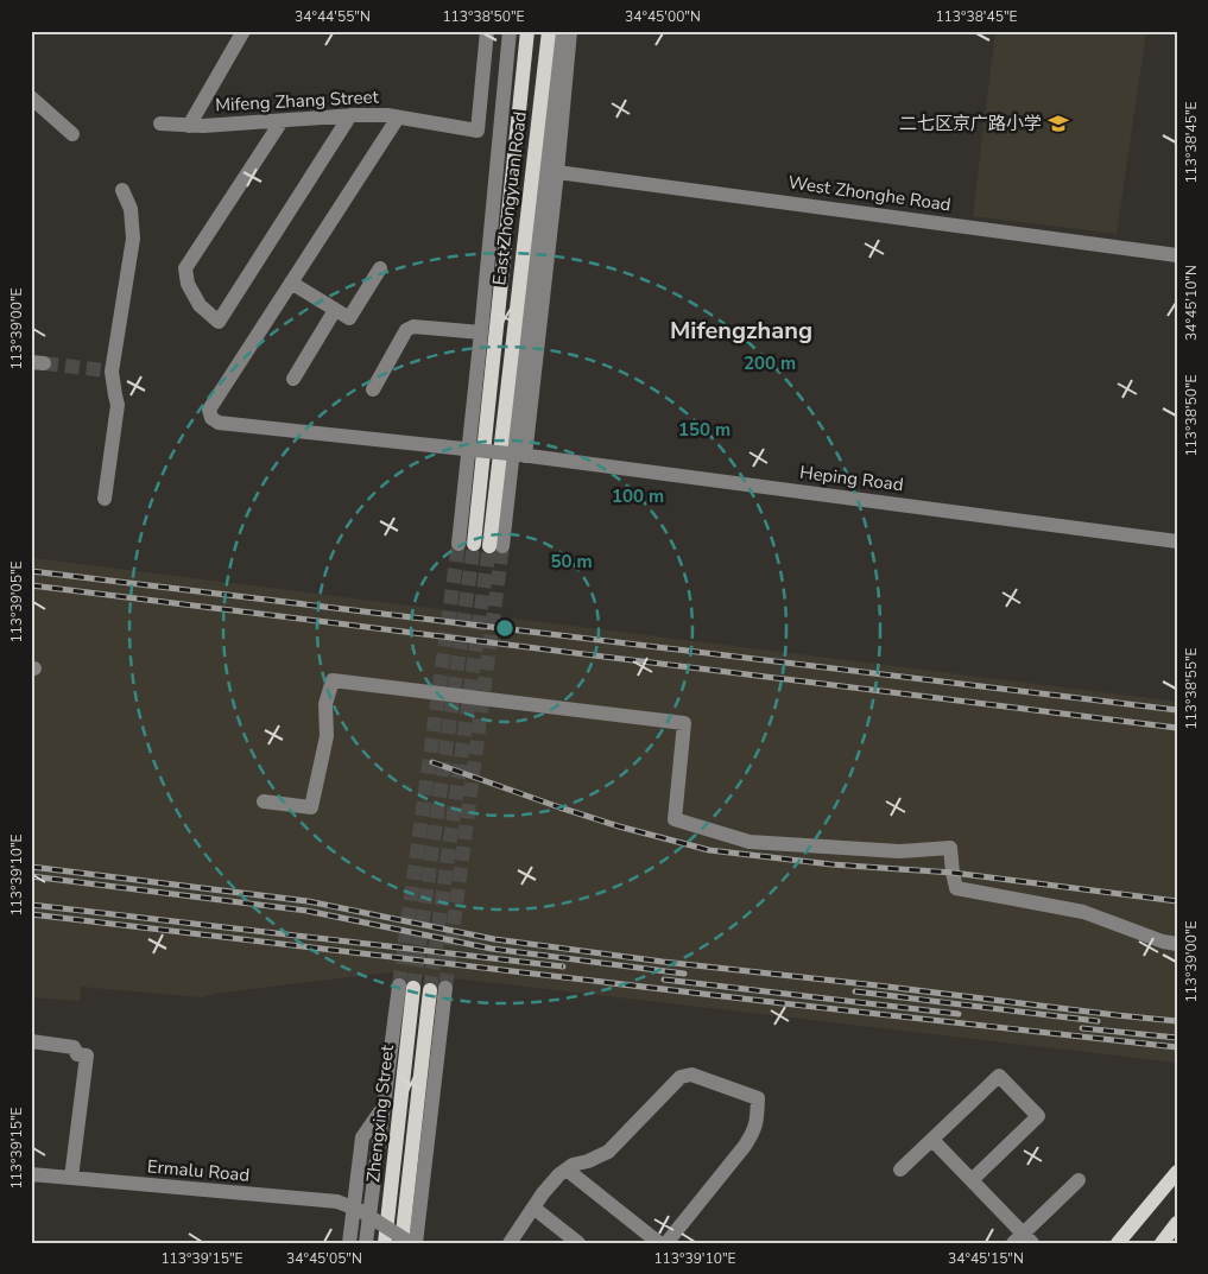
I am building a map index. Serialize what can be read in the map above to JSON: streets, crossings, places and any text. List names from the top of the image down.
{
  "streets": {
    "main road": ["East Zhongyuan Road", "Zhengxing Street"],
    "street": [
      "Mifeng Zhang Street",
      "West Zhonghe Road",
      "Heping Road",
      "Ermalu Road"
    ]
  },
  "districts": ["Mifengzhang"],
  "places": {
    "school or university": ["二七区京广路小学"]
  },
  "coordinates": [
    "34°44'55\"N",
    "113°38'50\"E",
    "34°45'00\"N",
    "113°38'45\"E",
    "34°45'10\"N",
    "113°39'00\"E",
    "113°39'05\"E",
    "113°38'55\"E",
    "113°39'10\"E",
    "113°39'15\"E",
    "34°45'05\"N",
    "34°45'15\"N"
  ],
  "rings": [
    "200 m",
    "150 m",
    "100 m",
    "50 m"
  ]
}
